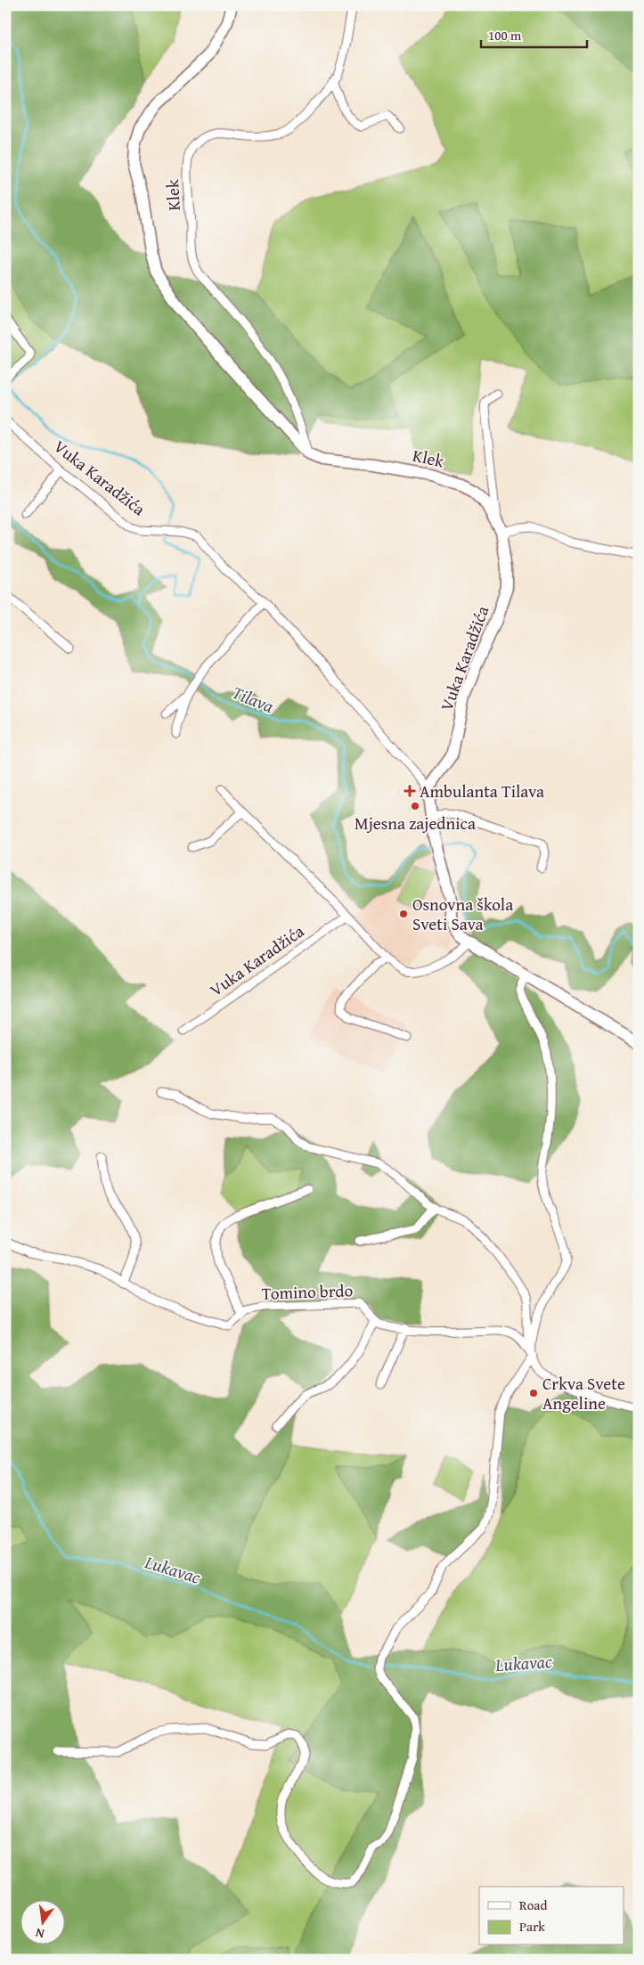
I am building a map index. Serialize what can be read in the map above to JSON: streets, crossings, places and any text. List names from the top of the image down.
{
  "streets": {
    "street": ["Klek", "Vuka Karadžića", "Tomino brdo"]
  },
  "crossings": [
    ["Klek", "Vuka Karadžića"]
  ],
  "water": ["Tilava", "Lukavac"],
  "places": {
    "health": ["Ambulanta Tilava"],
    "other": ["Mjesna zajednica", "Osnovna škola Sveti Sava", "Crkva Svete Angeline"]
  },
  "legend": ["Road", "Park"],
  "scale_bar": "100 m",
  "north": "bottom"
}
